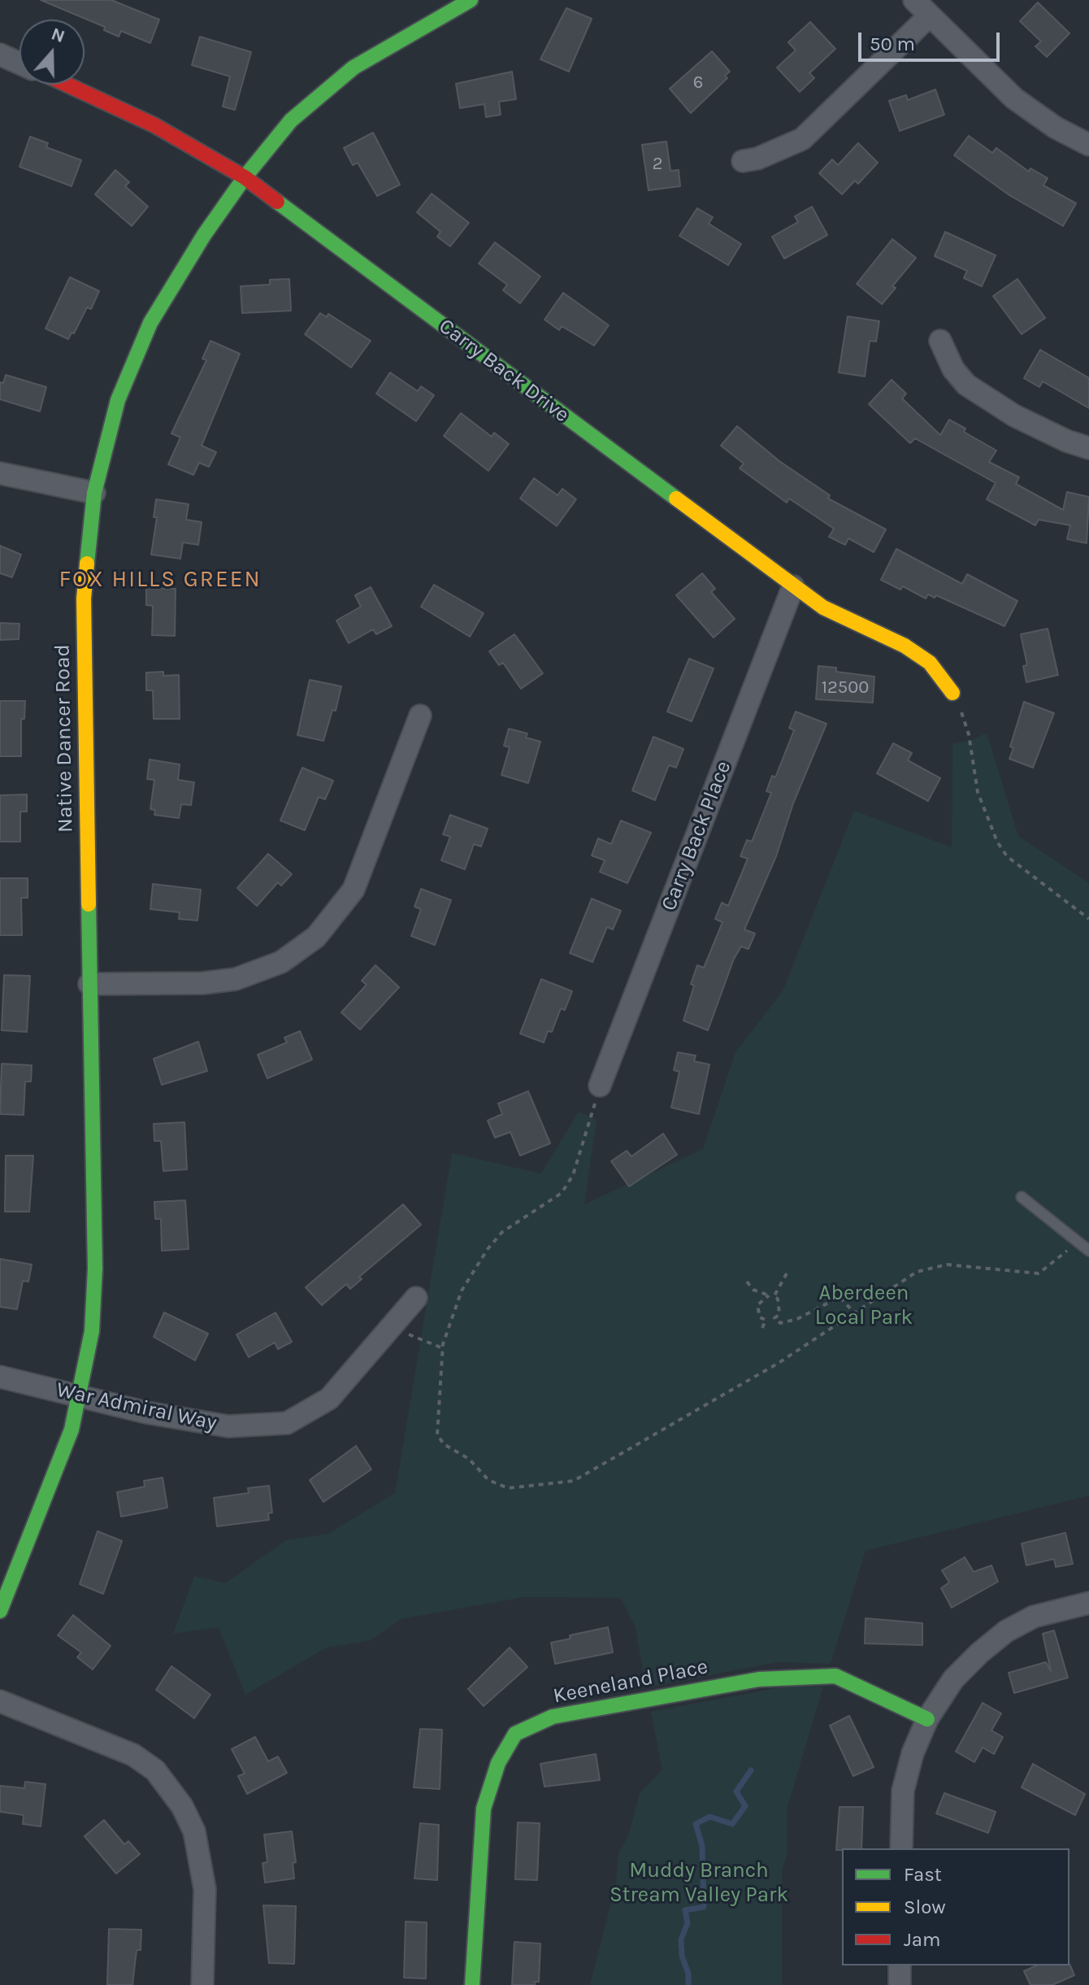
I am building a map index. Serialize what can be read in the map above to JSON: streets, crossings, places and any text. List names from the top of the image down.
{
  "streets": {
    "street": [
      "Carry Back Drive",
      "Native Dancer Road",
      "Carry Back Place",
      "War Admiral Way",
      "Keeneland Place"
    ]
  },
  "crossings": [
    ["Carry Back Drive", "Native Dancer Road"],
    ["Carry Back Drive", "Carry Back Place"],
    ["Native Dancer Road", "War Admiral Way"]
  ],
  "districts": ["FOX HILLS GREEN"],
  "parks": ["Aberdeen Local Park", "Muddy Branch Stream Valley Park"],
  "house_numbers": ["6", "2", "12500"],
  "legend": ["Fast", "Slow", "Jam"],
  "scale_bar": "50 m",
  "north": "top"
}
